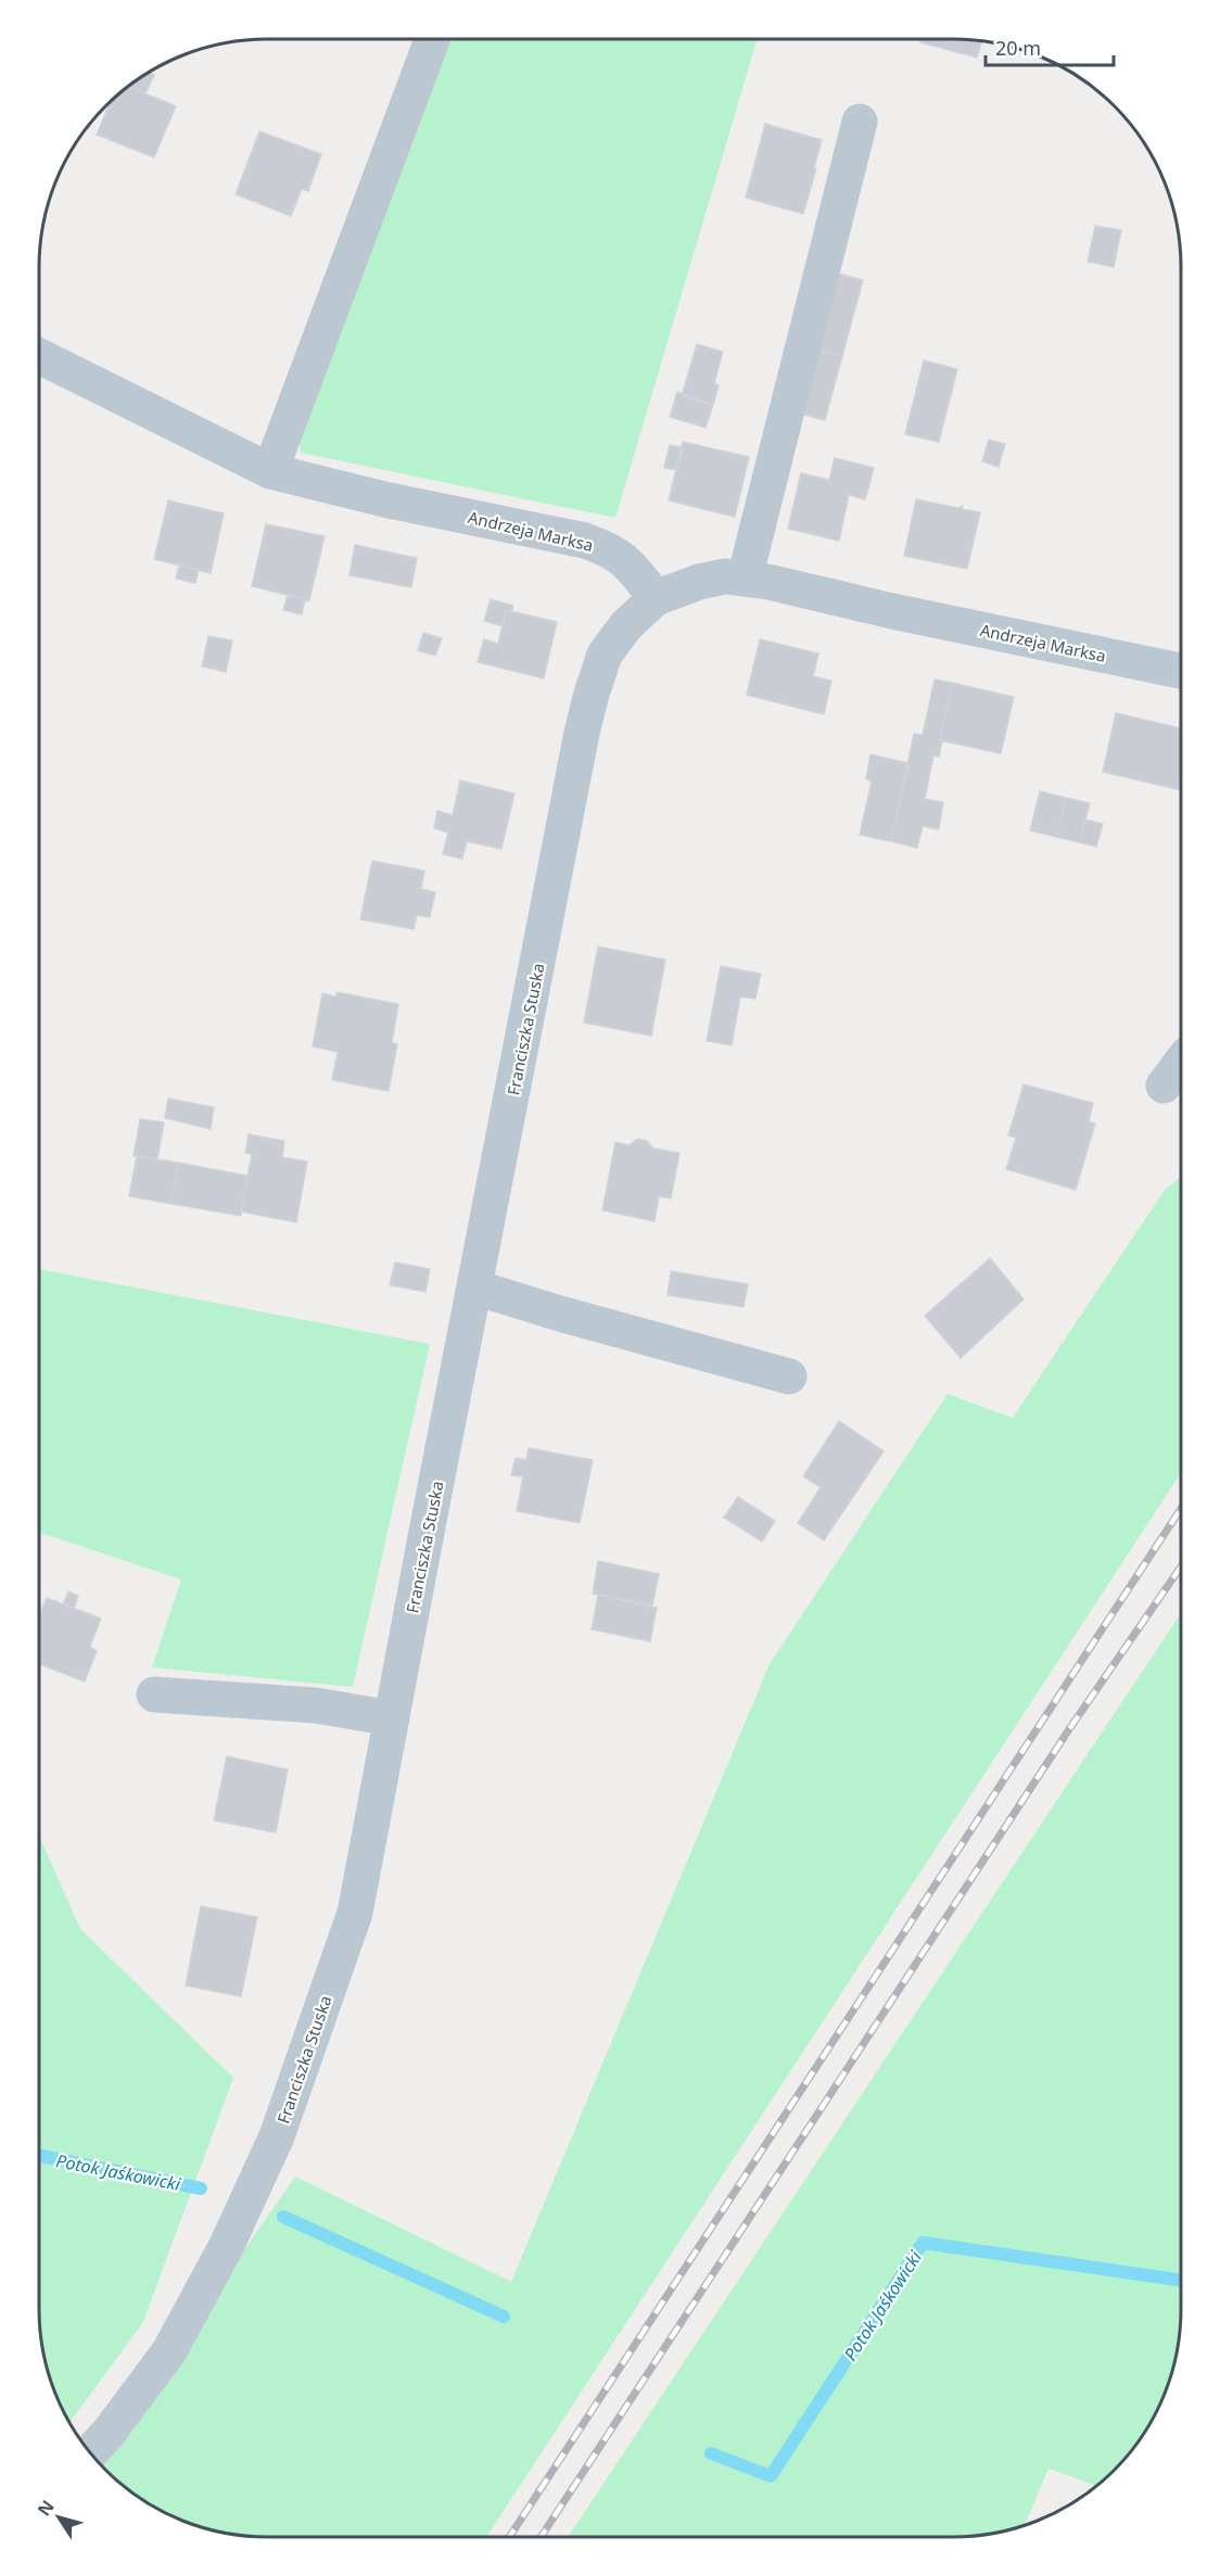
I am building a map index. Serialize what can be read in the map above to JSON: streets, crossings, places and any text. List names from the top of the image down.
{
  "streets": {
    "street": ["Andrzeja Marksa", "Franciszka Stuska"]
  },
  "crossings": [
    ["Andrzeja Marksa", "Franciszka Stuska"]
  ],
  "water": ["Potok Jaśkowicki"],
  "scale_bar": "20 m",
  "north": "top left"
}
